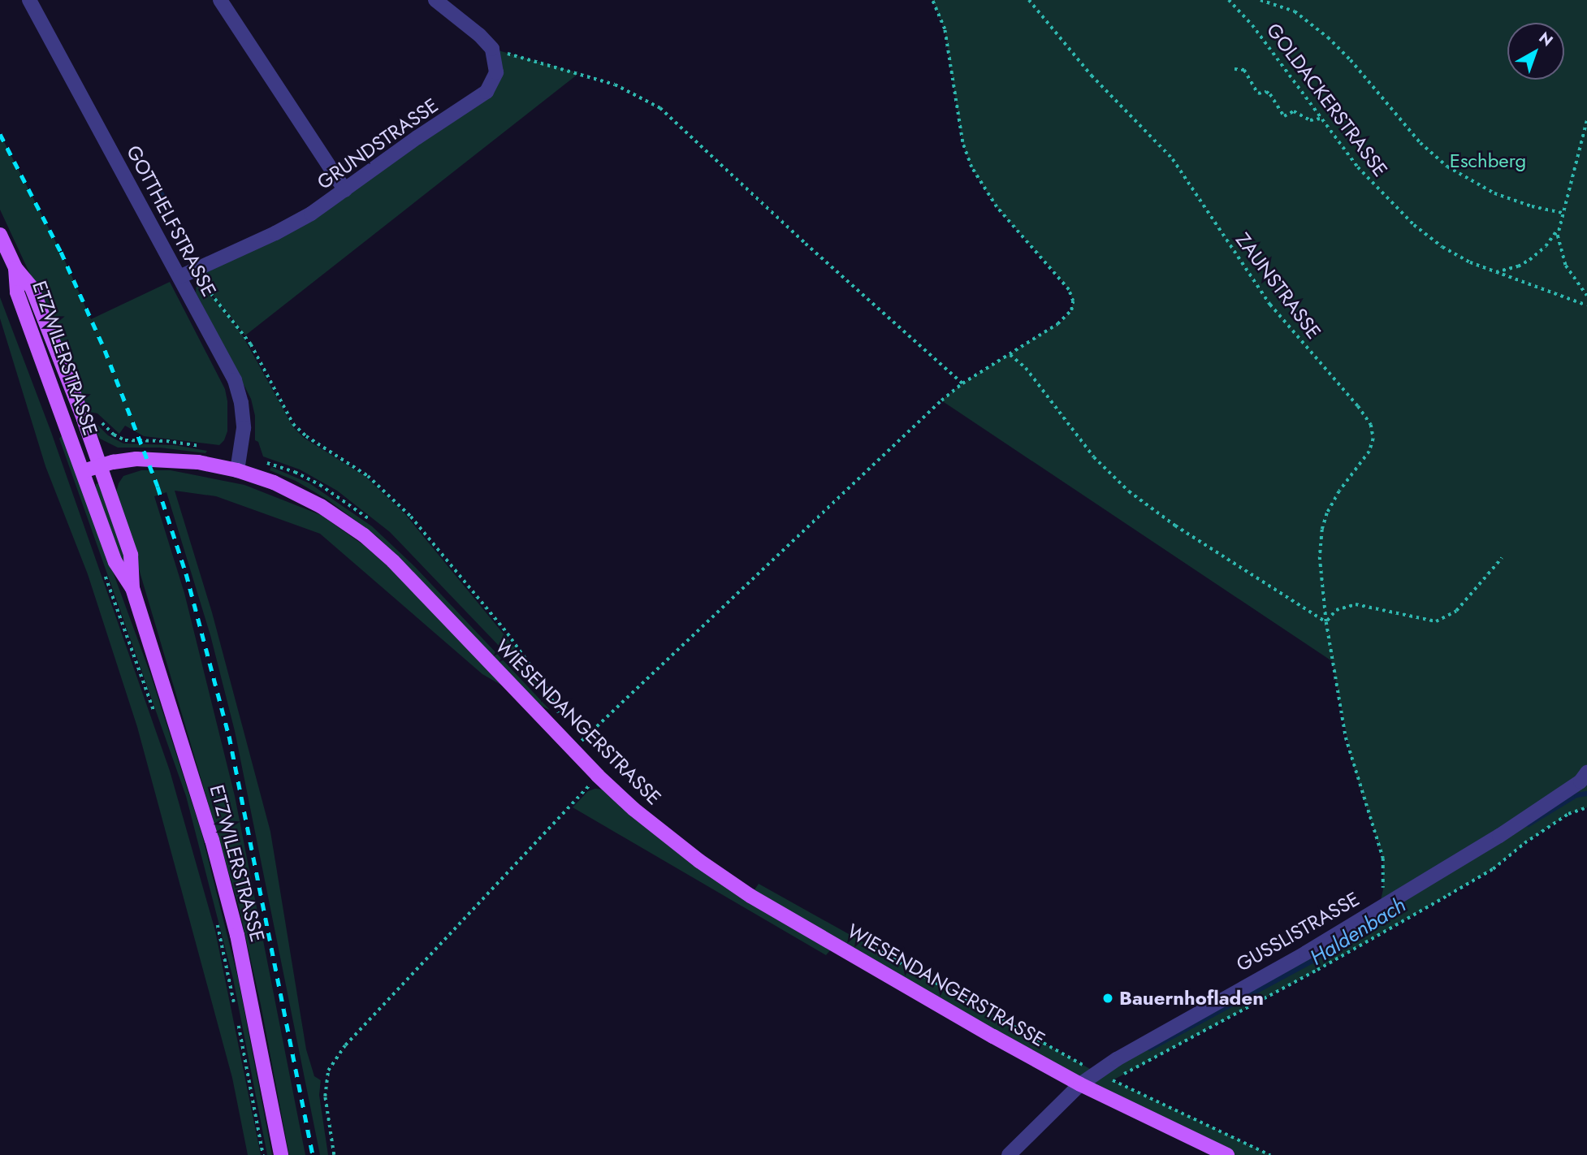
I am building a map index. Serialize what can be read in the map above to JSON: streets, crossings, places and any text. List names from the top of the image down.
{
  "streets": {
    "main road": ["ETZWILERSTRASSE", "WIESENDANGERSTRASSE"],
    "street": ["GRUNDSTRASSE", "GOTTHELFSTRASSE", "GUSSLISTRASSE"],
    "path": ["GOLDACKERSTRASSE", "ZAUNSTRASSE"]
  },
  "crossings": [
    ["GRUNDSTRASSE", "GOTTHELFSTRASSE"],
    ["GOTTHELFSTRASSE", "WIESENDANGERSTRASSE"],
    ["ZAUNSTRASSE", "GUSSLISTRASSE"],
    ["ETZWILERSTRASSE", "WIESENDANGERSTRASSE"],
    ["WIESENDANGERSTRASSE", "GUSSLISTRASSE"]
  ],
  "water": ["Haldenbach"],
  "parks": ["Eschberg"],
  "places": ["Bauernhofladen"],
  "north": "top right"
}
